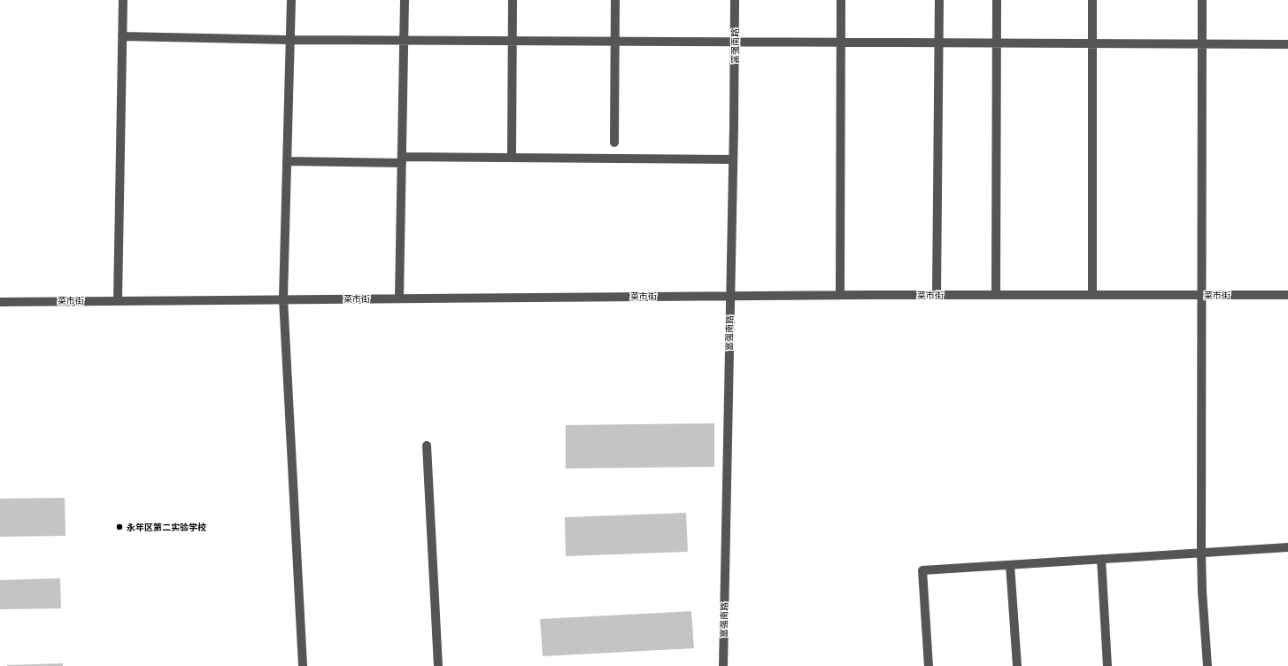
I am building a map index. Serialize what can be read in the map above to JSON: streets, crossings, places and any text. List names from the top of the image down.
{
  "streets": {
    "street": ["富强南路", "菜市街"]
  },
  "crossings": [
    ["富强南路", "菜市街"]
  ],
  "places": ["永年区第二实验学校"]
}
